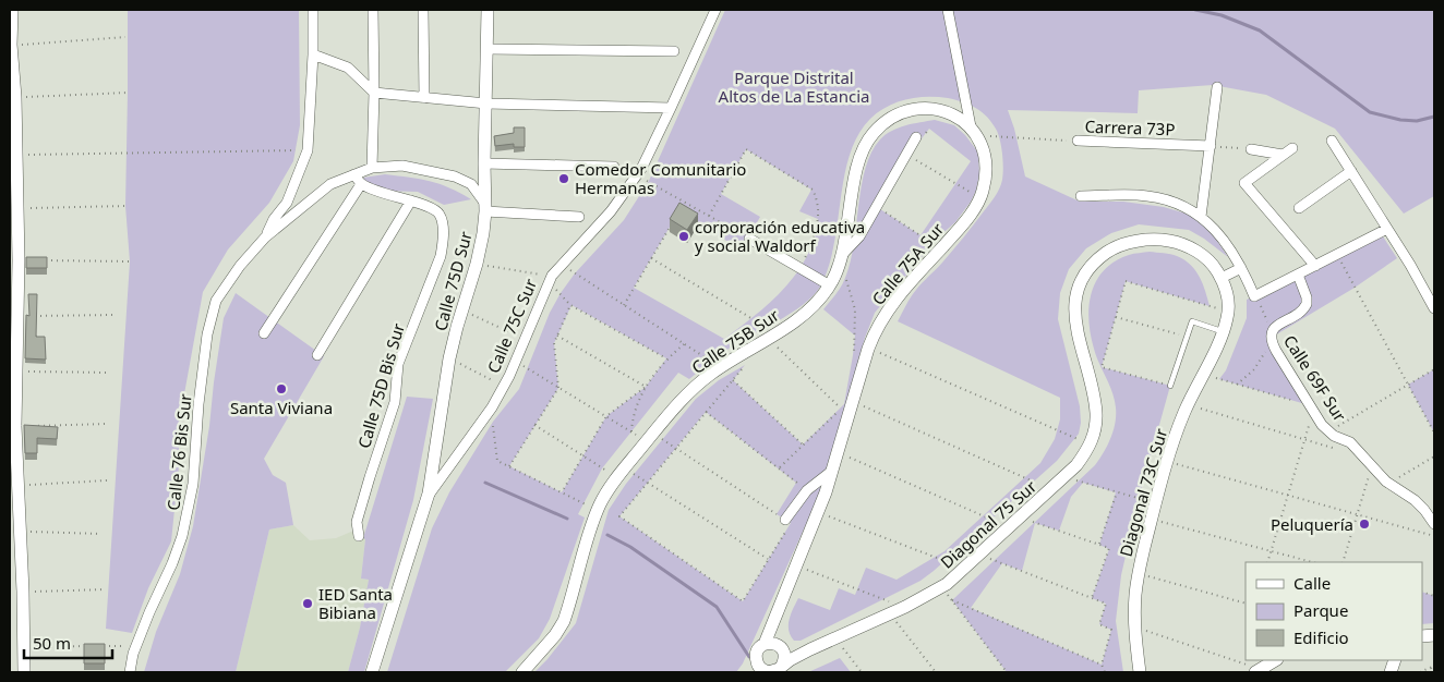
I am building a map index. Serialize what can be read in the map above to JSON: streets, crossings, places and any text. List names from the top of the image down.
{
  "streets": {
    "street": [
      "Carrera 73P",
      "Calle 75A Sur",
      "Calle 75D Sur",
      "Calle 75C Sur",
      "Calle 75B Sur",
      "Calle 69F Sur",
      "Calle 75D Bis Sur",
      "Calle 76 Bis Sur",
      "Diagonal 73C Sur",
      "Diagonal 75 Sur"
    ]
  },
  "crossings": [
    ["Carrera 73P", "Calle 75A Sur"],
    ["Carrera 73P", "Calle 75B Sur"],
    ["Calle 75A Sur", "Calle 75B Sur"],
    ["Calle 75A Sur", "Diagonal 75 Sur"],
    ["Calle 75D Sur", "Calle 75C Sur"]
  ],
  "parks": ["Parque Distrital Altos de La Estancia"],
  "places": [
    "Comedor Comunitario Hermanas",
    "corporación educativa y social Waldorf",
    "Santa Viviana",
    "Peluquería",
    "IED Santa Bibiana"
  ],
  "legend": ["Calle", "Parque", "Edificio"],
  "scale_bar": "50 m"
}
